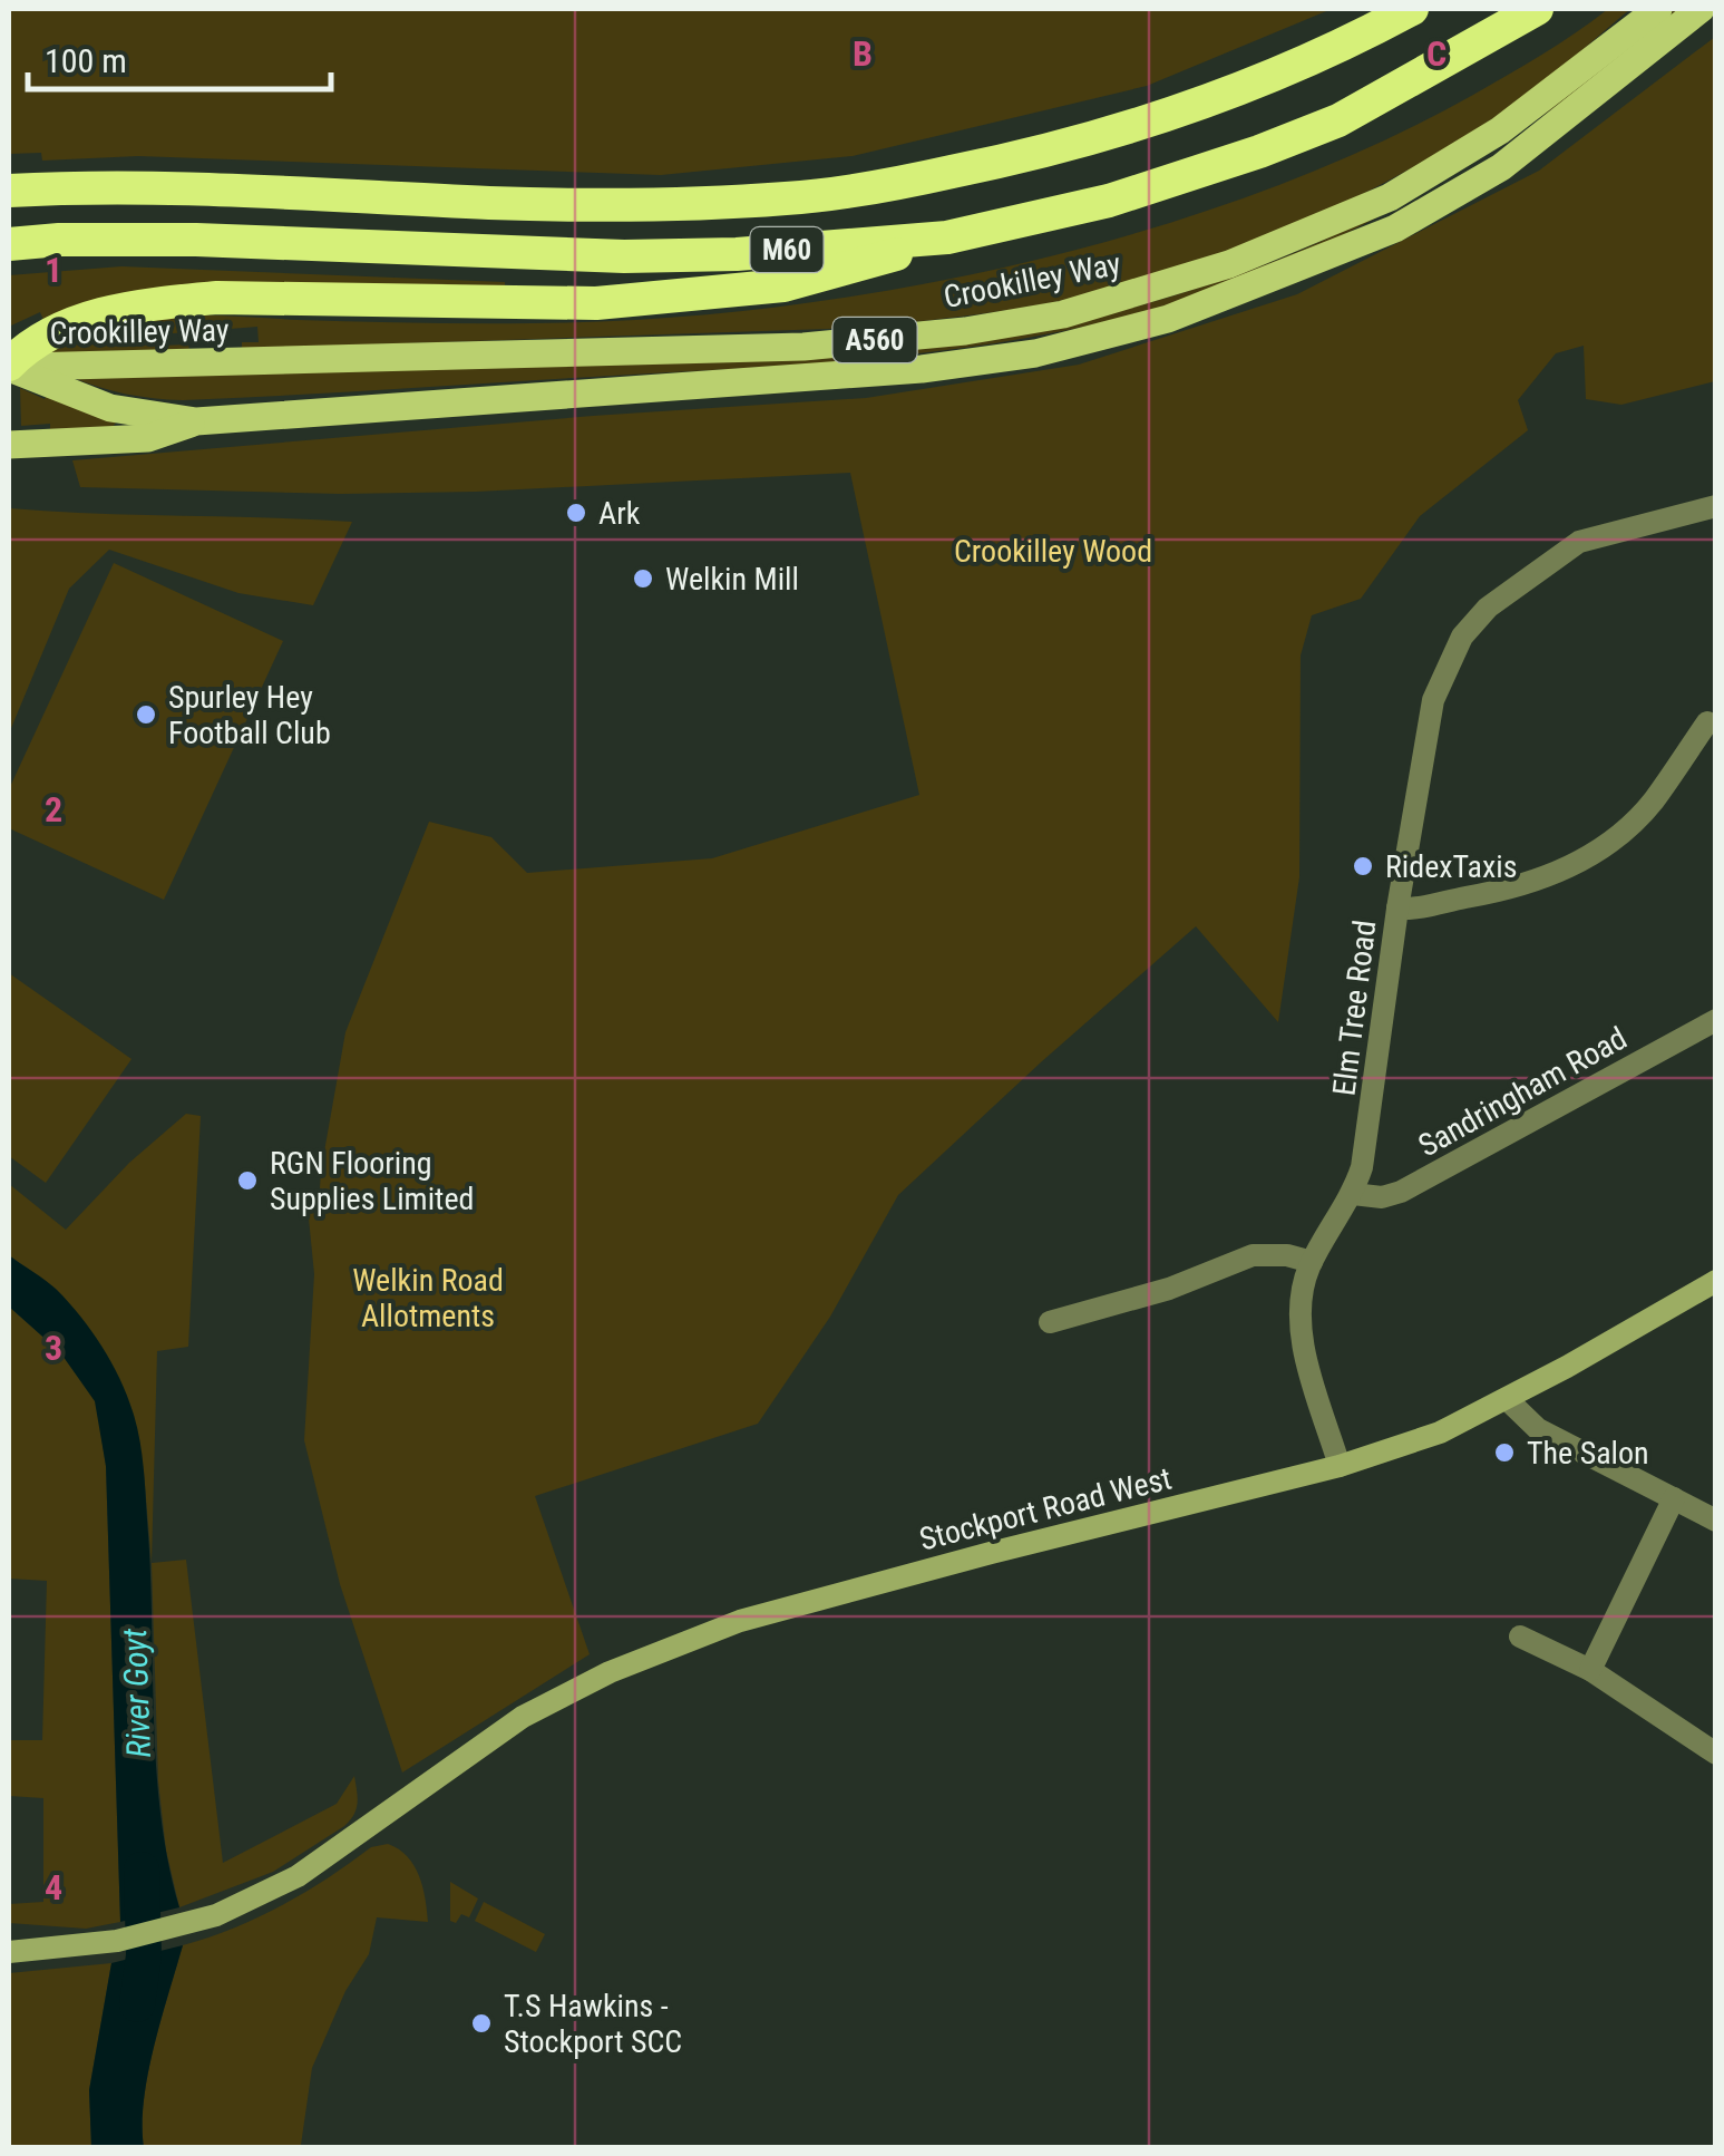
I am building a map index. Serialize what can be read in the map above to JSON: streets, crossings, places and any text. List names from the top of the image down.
{
  "streets": {
    "highway": ["M60"],
    "main road": ["Crookilley Way", "A560", "Stockport Road West"],
    "street": ["Elm Tree Road", "Sandringham Road"]
  },
  "crossings": [
    ["M60", "Crookilley Way"],
    ["Elm Tree Road", "Sandringham Road"],
    ["Elm Tree Road", "Stockport Road West"]
  ],
  "water": ["River Goyt"],
  "parks": ["Crookilley Wood", "Welkin Road Allotments"],
  "places": [
    "Ark",
    "Welkin Mill",
    "Spurley Hey Football Club",
    "RidexTaxis",
    "RGN Flooring Supplies Limited",
    "The Salon",
    "T.S Hawkins - Stockport SCC"
  ],
  "scale_bar": "100 m",
  "grid": {
    "columns": ["B", "C"],
    "rows": [
      "1",
      "2",
      "3",
      "4"
    ]
  }
}
